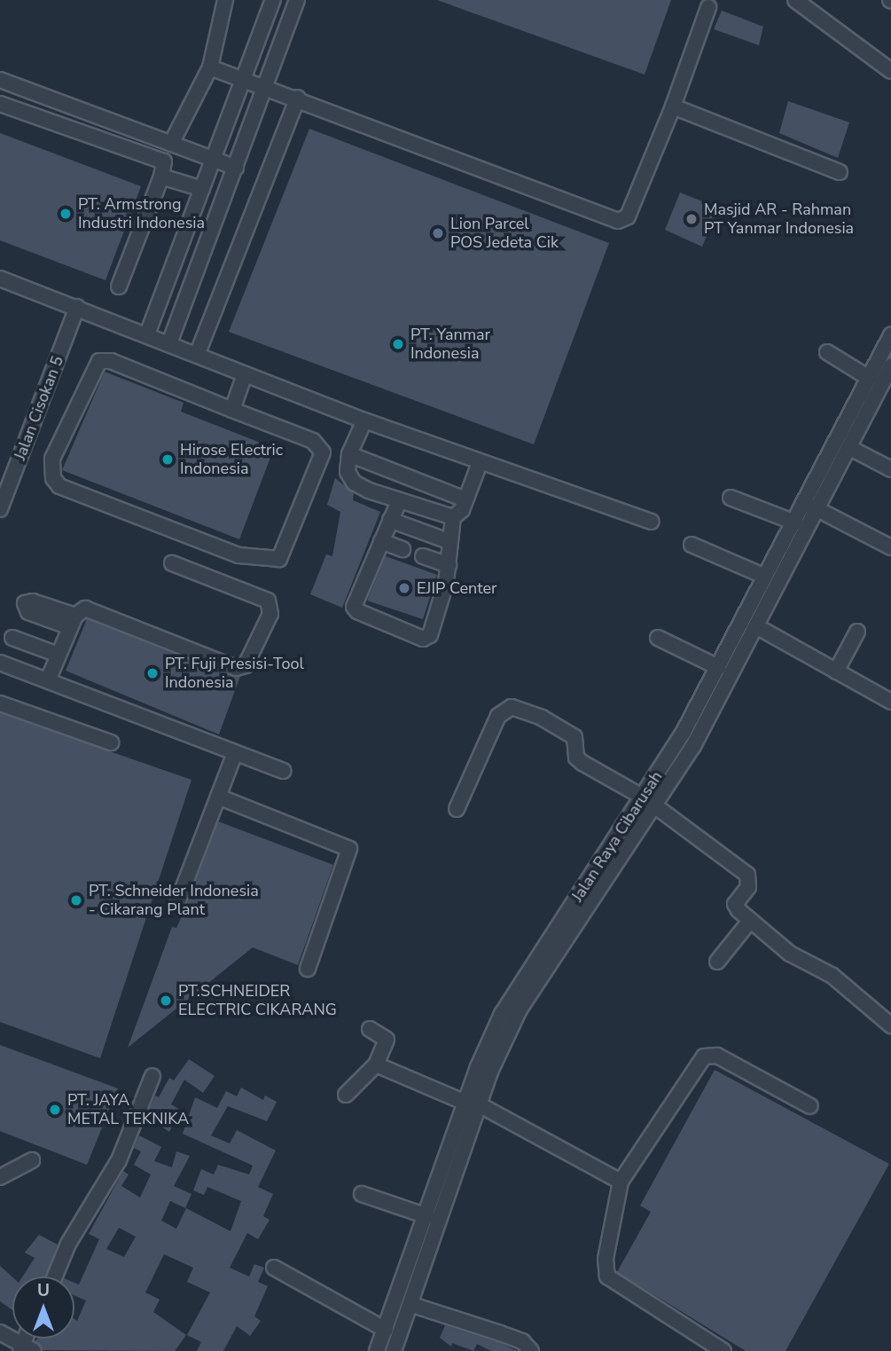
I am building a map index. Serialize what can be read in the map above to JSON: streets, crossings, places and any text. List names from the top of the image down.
{
  "streets": {
    "street": ["Jalan Cisokan 5", "Jalan Raya Cibarusah"]
  },
  "places": [
    "PT. Armstrong Industri Indonesia",
    "Masjid AR - Rahman PT Yanmar Indonesia",
    "Lion Parcel POS Jedeta Cik",
    "PT. Yanmar Indonesia",
    "Hirose Electric Indonesia",
    "EJIP Center",
    "PT. Fuji Presisi-Tool Indonesia",
    "PT. Schneider Indonesia - Cikarang Plant",
    "PT.SCHNEIDER ELECTRIC CIKARANG",
    "PT. JAYA METAL TEKNIKA"
  ],
  "north": "top"
}
